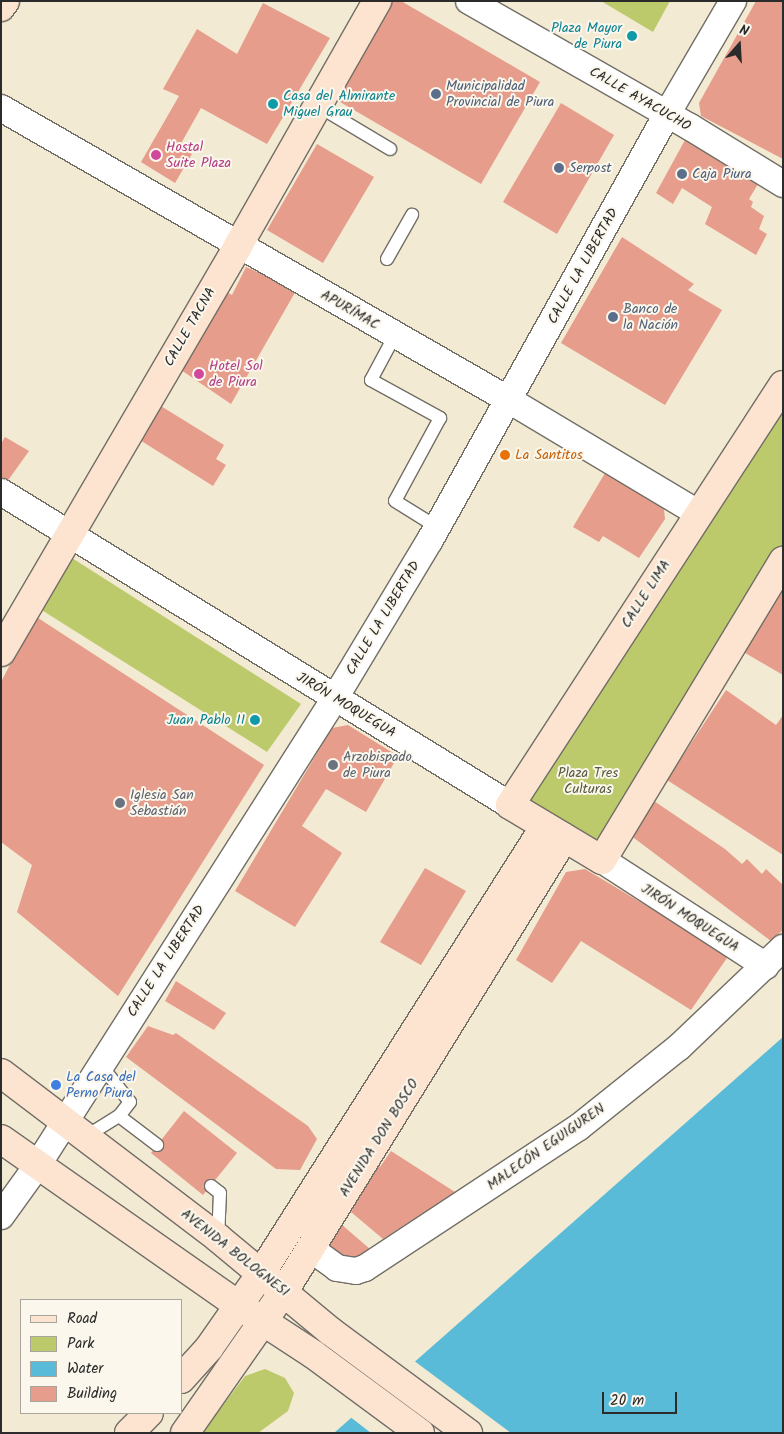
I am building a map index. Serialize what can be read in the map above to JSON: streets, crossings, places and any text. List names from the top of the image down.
{
  "streets": {
    "street": [
      "CALLE AYACUCHO",
      "CALLE LA LIBERTAD",
      "APURÍMAC",
      "CALLE TACNA",
      "CALLE LIMA",
      "JIRÓN MOQUEGUA",
      "AVENIDA DON BOSCO",
      "MALECÓN EGUIGUREN",
      "AVENIDA BOLOGNESI"
    ]
  },
  "crossings": [
    ["CALLE AYACUCHO", "CALLE LA LIBERTAD"],
    ["CALLE LA LIBERTAD", "APURÍMAC"],
    ["CALLE LA LIBERTAD", "JIRÓN MOQUEGUA"],
    ["CALLE LA LIBERTAD", "AVENIDA BOLOGNESI"],
    ["APURÍMAC", "CALLE TACNA"],
    ["APURÍMAC", "CALLE LIMA"],
    ["CALLE TACNA", "JIRÓN MOQUEGUA"],
    ["CALLE LIMA", "JIRÓN MOQUEGUA"],
    ["JIRÓN MOQUEGUA", "AVENIDA DON BOSCO"],
    ["JIRÓN MOQUEGUA", "MALECÓN EGUIGUREN"],
    ["AVENIDA DON BOSCO", "MALECÓN EGUIGUREN"],
    ["AVENIDA DON BOSCO", "AVENIDA BOLOGNESI"]
  ],
  "parks": ["Plaza Tres Culturas"],
  "places": [
    "Plaza Mayor de Piura",
    "Municipalidad Provincial de Piura",
    "Casa del Almirante Miguel Grau",
    "Hostal Suite Plaza",
    "Serpost",
    "Caja Piura",
    "Banco de la Nación",
    "Hotel Sol de Piura",
    "La Santitos",
    "Juan Pablo II",
    "Arzobispado de Piura",
    "Iglesia San Sebastián",
    "La Casa del Perno Piura"
  ],
  "legend": [
    "Road",
    "Park",
    "Water",
    "Building"
  ],
  "scale_bar": "20 m",
  "north": "top"
}
